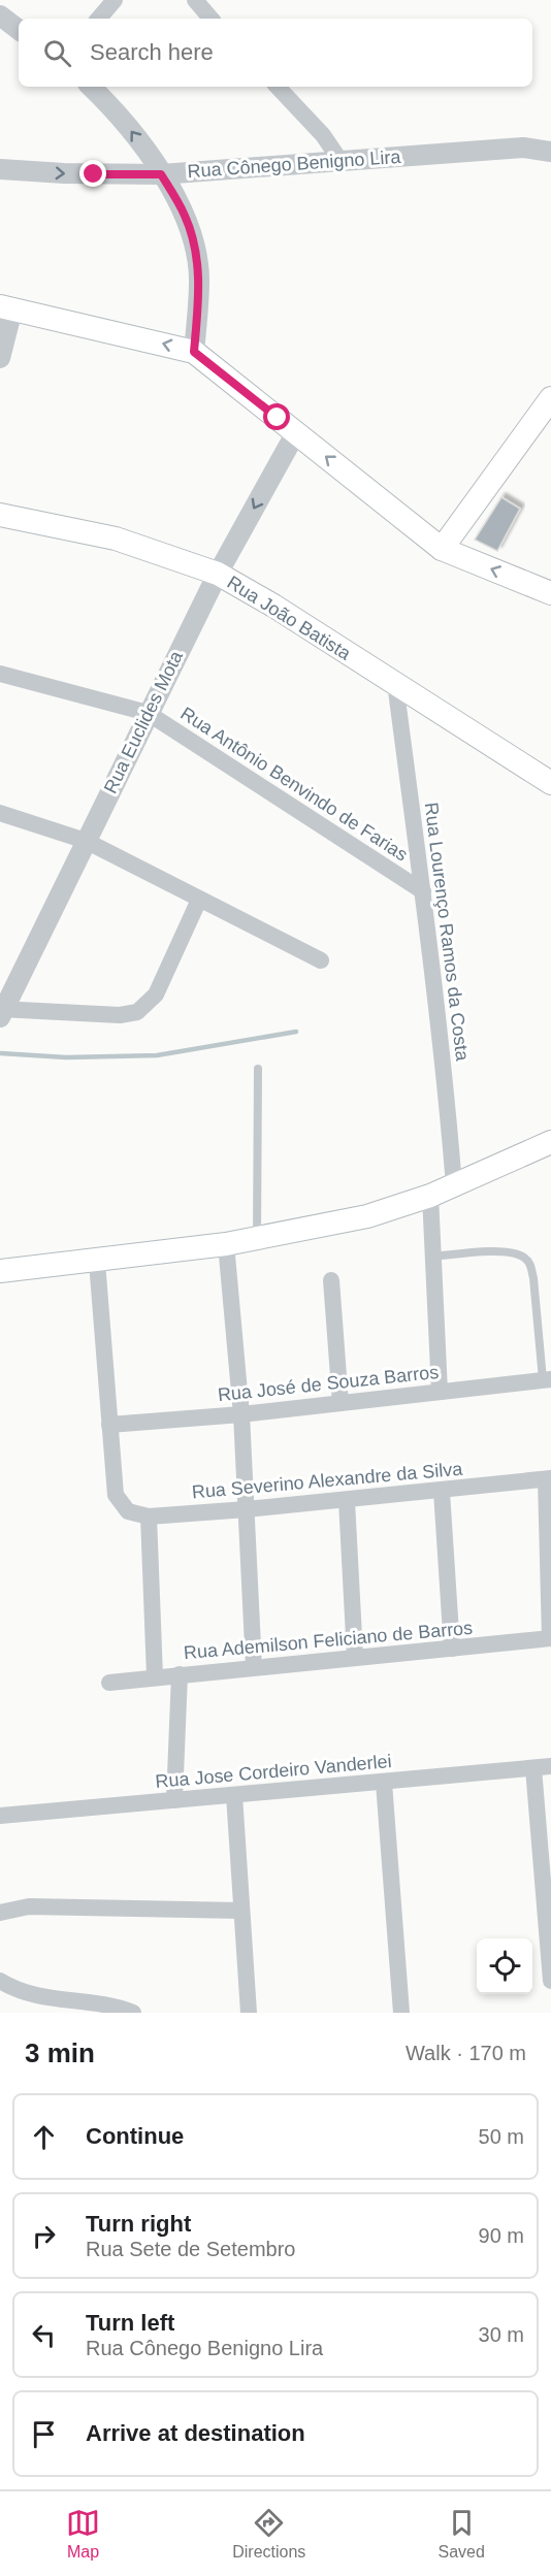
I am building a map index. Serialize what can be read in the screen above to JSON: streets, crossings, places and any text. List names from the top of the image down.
{
  "streets": {
    "main road": ["Rua João Batista"],
    "street": [
      "Rua Cônego Benigno Lira",
      "Rua Euclides Mota",
      "Rua Antônio Benvindo de Farias",
      "Rua Lourenço Ramos da Costa",
      "Rua José de Souza Barros",
      "Rua Severino Alexandre da Silva",
      "Rua Ademilson Feliciano de Barros",
      "Rua Jose Cordeiro Vanderlei"
    ]
  },
  "crossings": [
    ["Rua João Batista", "Rua Euclides Mota"],
    ["Rua João Batista", "Rua Lourenço Ramos da Costa"],
    ["Rua Euclides Mota", "Rua Antônio Benvindo de Farias"],
    ["Rua Antônio Benvindo de Farias", "Rua Lourenço Ramos da Costa"]
  ],
  "page": {
    "search": "Search here",
    "heading": ["3 min", "Walk · 170 m"],
    "list": [
      ["Continue", "50 m"],
      ["Turn right", "Rua Sete de Setembro", "90 m"],
      ["Turn left", "Rua Cônego Benigno Lira", "30 m"],
      "Arrive at destination"
    ],
    "nav": ["Map", "Directions", "Saved"]
  }
}
